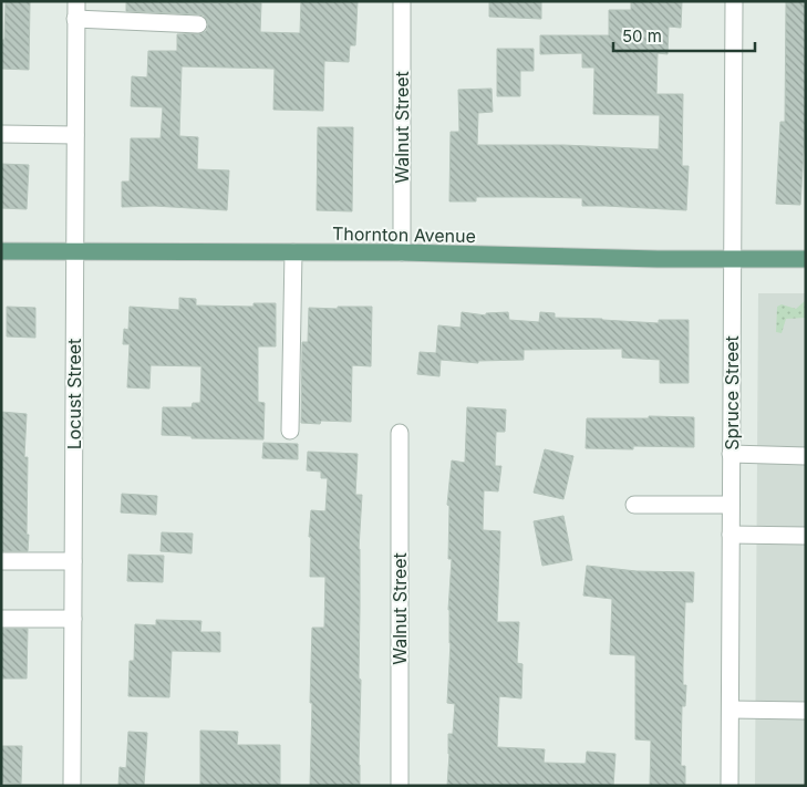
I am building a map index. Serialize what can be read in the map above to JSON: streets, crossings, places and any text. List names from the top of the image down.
{
  "streets": {
    "main road": ["Thornton Avenue"],
    "street": ["Walnut Street", "Spruce Street", "Locust Street"]
  },
  "crossings": [
    ["Walnut Street", "Thornton Avenue"],
    ["Thornton Avenue", "Spruce Street"],
    ["Thornton Avenue", "Locust Street"]
  ],
  "scale_bar": "50 m"
}
